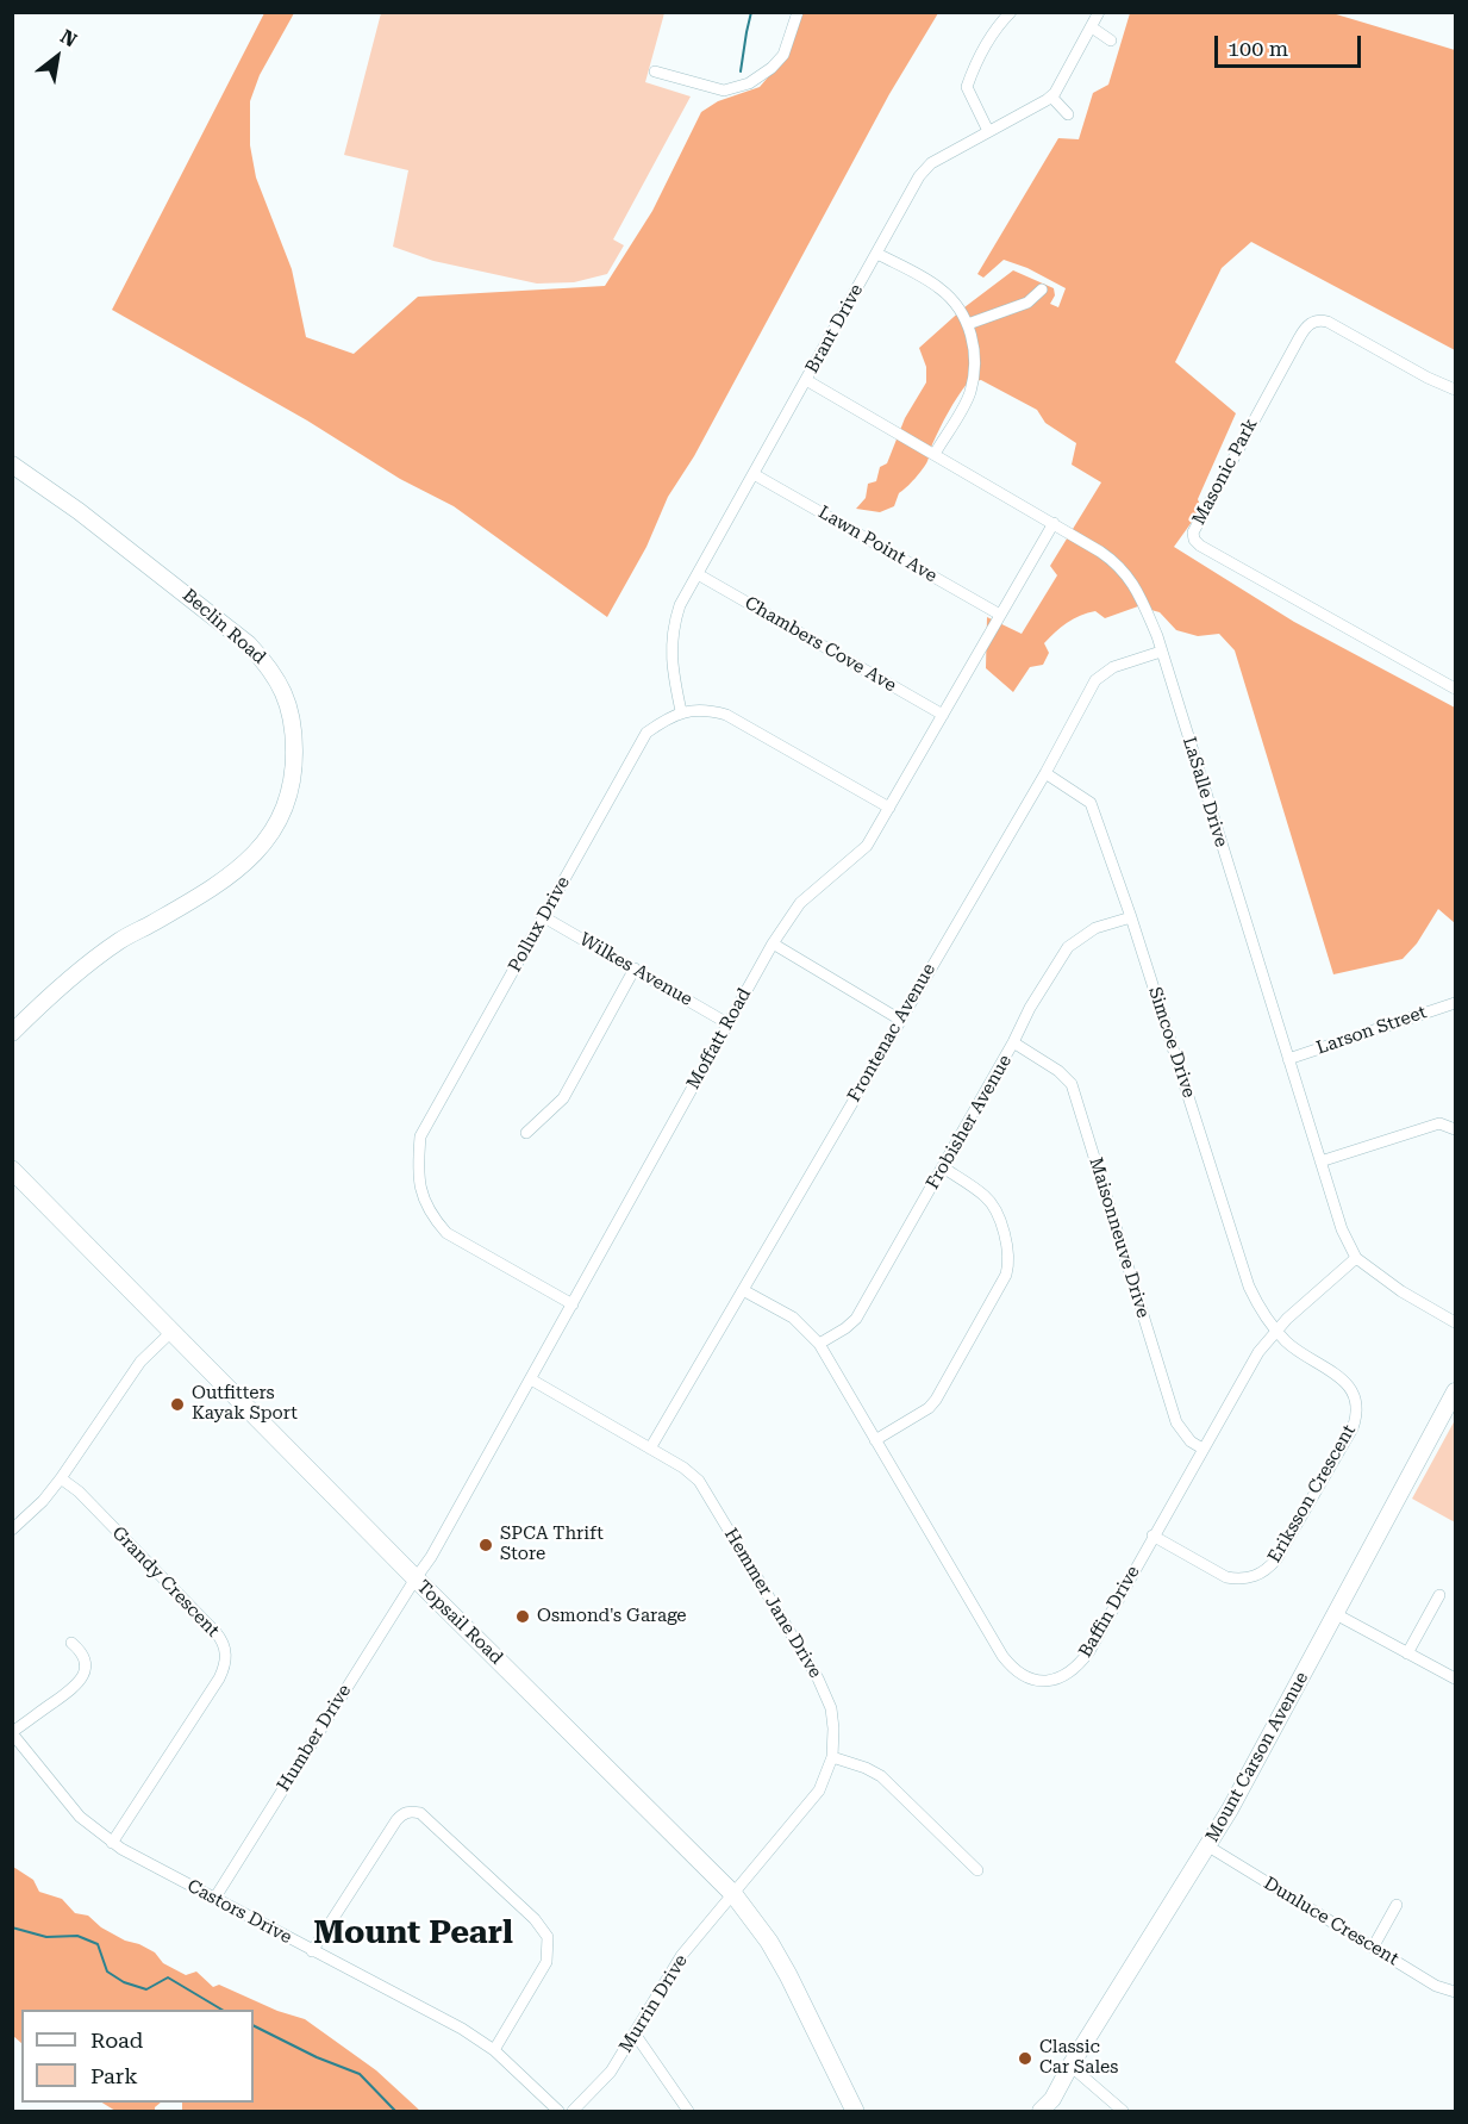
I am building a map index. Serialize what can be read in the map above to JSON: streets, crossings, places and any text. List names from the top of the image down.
{
  "streets": {
    "main road": ["Beclin Road", "Topsail Road", "Mount Carson Avenue"],
    "street": [
      "Brant Drive",
      "Masonic Park",
      "Lawn Point Ave",
      "Chambers Cove Ave",
      "LaSalle Drive",
      "Pollux Drive",
      "Wilkes Avenue",
      "Larson Street",
      "Frontenac Avenue",
      "Moffatt Road",
      "Simcoe Drive",
      "Frobisher Avenue",
      "Maisonneuve Drive",
      "Eriksson Crescent",
      "Grandy Crescent",
      "Hemmer Jane Drive",
      "Baffin Drive",
      "Humber Drive",
      "Castors Drive",
      "Dunluce Crescent",
      "Murrin Drive"
    ]
  },
  "crossings": [
    ["Brant Drive", "Lawn Point Ave"],
    ["Brant Drive", "Chambers Cove Ave"],
    ["Brant Drive", "LaSalle Drive"],
    ["Brant Drive", "Pollux Drive"],
    ["Lawn Point Ave", "Moffatt Road"],
    ["Chambers Cove Ave", "Moffatt Road"],
    ["LaSalle Drive", "Larson Street"],
    ["LaSalle Drive", "Frontenac Avenue"],
    ["LaSalle Drive", "Moffatt Road"],
    ["LaSalle Drive", "Baffin Drive"],
    ["Pollux Drive", "Wilkes Avenue"],
    ["Pollux Drive", "Moffatt Road"],
    ["Wilkes Avenue", "Moffatt Road"],
    ["Frontenac Avenue", "Simcoe Drive"],
    ["Frontenac Avenue", "Hemmer Jane Drive"],
    ["Frontenac Avenue", "Baffin Drive"],
    ["Moffatt Road", "Hemmer Jane Drive"],
    ["Moffatt Road", "Topsail Road"],
    ["Moffatt Road", "Humber Drive"],
    ["Simcoe Drive", "Frobisher Avenue"],
    ["Simcoe Drive", "Eriksson Crescent"],
    ["Simcoe Drive", "Baffin Drive"],
    ["Frobisher Avenue", "Maisonneuve Drive"],
    ["Frobisher Avenue", "Baffin Drive"],
    ["Maisonneuve Drive", "Baffin Drive"],
    ["Eriksson Crescent", "Baffin Drive"],
    ["Grandy Crescent", "Castors Drive"],
    ["Hemmer Jane Drive", "Topsail Road"],
    ["Hemmer Jane Drive", "Murrin Drive"],
    ["Topsail Road", "Humber Drive"],
    ["Topsail Road", "Murrin Drive"],
    ["Humber Drive", "Castors Drive"],
    ["Mount Carson Avenue", "Dunluce Crescent"]
  ],
  "districts": ["Mount Pearl"],
  "places": [
    "Outfitters Kayak Sport",
    "SPCA Thrift Store",
    "Osmond's Garage",
    "Classic Car Sales"
  ],
  "legend": ["Road", "Park"],
  "scale_bar": "100 m",
  "north": "top right"
}
